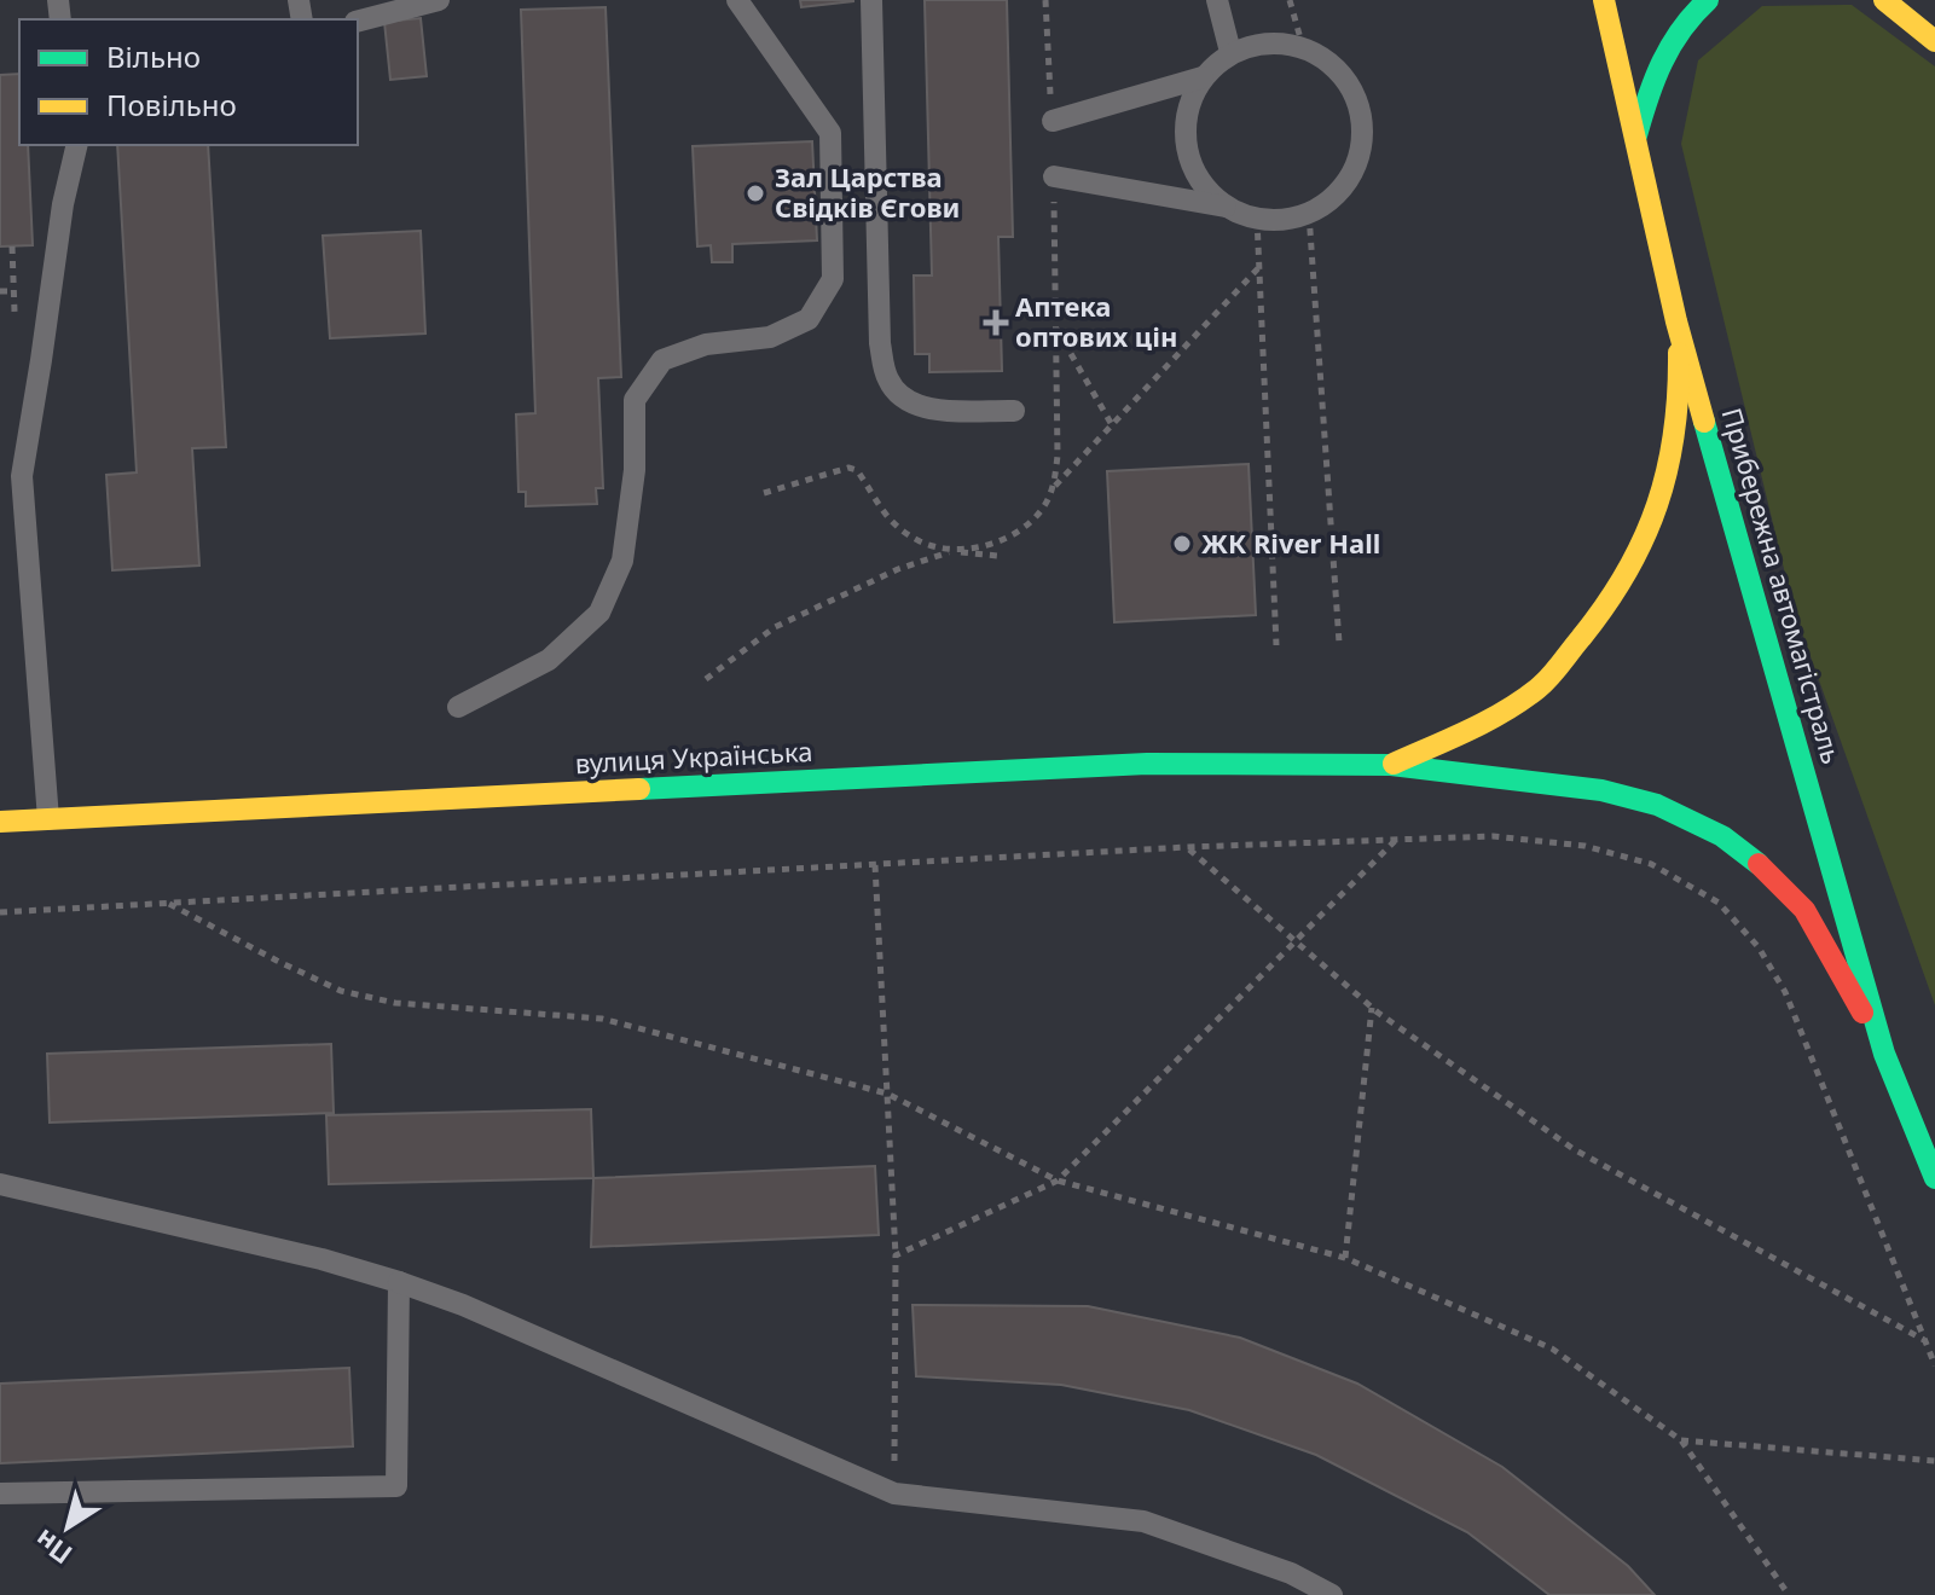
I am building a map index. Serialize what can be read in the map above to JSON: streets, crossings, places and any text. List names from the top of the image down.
{
  "streets": {
    "main road": ["Прибережна автомагістраль", "вулиця Українська"]
  },
  "crossings": [
    ["Прибережна автомагістраль", "вулиця Українська"]
  ],
  "places": {
    "other": ["Зал Царства Свідків Єгови", "ЖК River Hall"],
    "health": ["Аптека оптових цін"]
  },
  "legend": ["Вільно", "Повільно"],
  "north": "bottom left"
}
